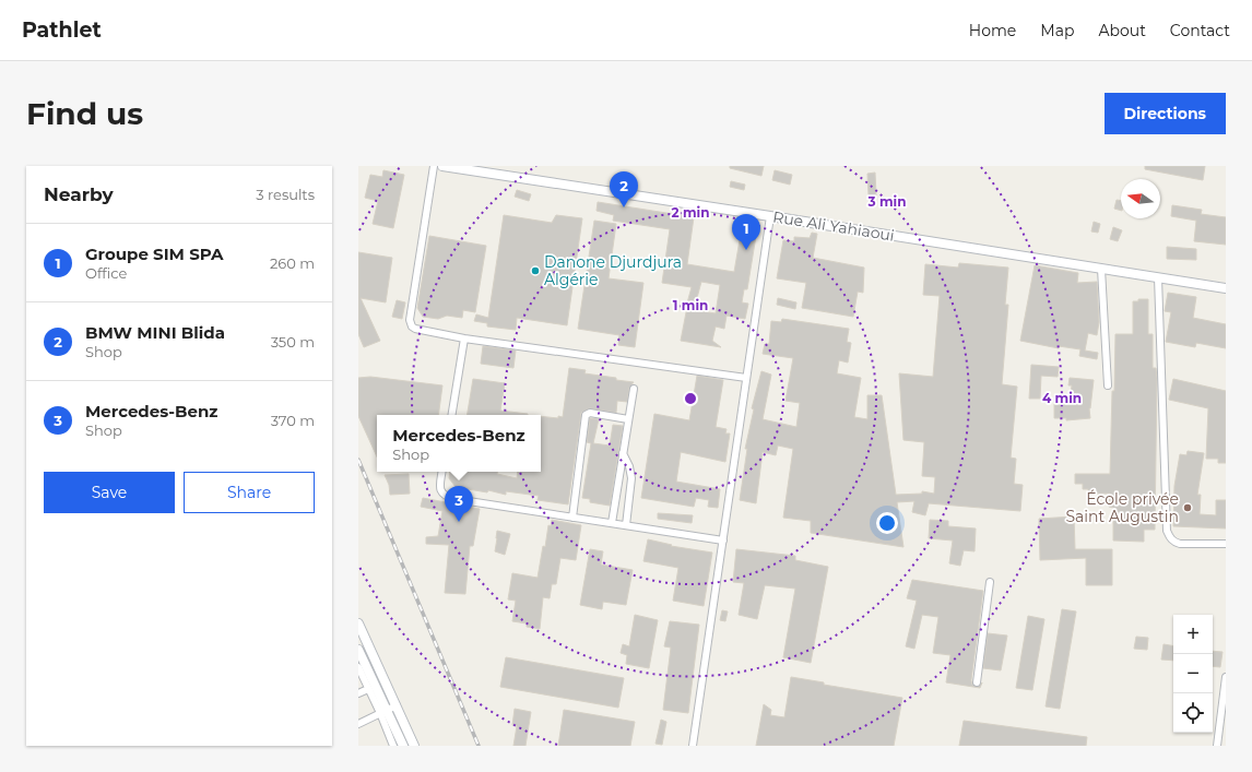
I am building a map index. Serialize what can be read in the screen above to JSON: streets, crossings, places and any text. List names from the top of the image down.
{
  "streets": {
    "main road": ["Rue Ali Yahiaoui"]
  },
  "places": ["Danone Djurdjura Algérie", "École privée Saint Augustin"],
  "north": "left",
  "page": {
    "header": "Pathlet",
    "nav": [
      "Home",
      "Map",
      "About",
      "Contact"
    ],
    "buttons": [
      "Directions",
      ["Save", "Share"]
    ],
    "title": "Find us",
    "heading": ["Nearby", "3 results"],
    "pins": ["2", "1", "3"],
    "list": [
      {
        "mark": "1",
        "name": "Groupe SIM SPA",
        "note": "Office",
        "value": "260 m"
      },
      {
        "mark": "2",
        "name": "BMW MINI Blida",
        "note": "Shop",
        "value": "350 m"
      },
      {
        "mark": "3",
        "name": "Mercedes-Benz",
        "note": "Shop",
        "value": "370 m"
      }
    ],
    "popup": ["Mercedes-Benz", "Shop"],
    "map_buttons": ["+", "−"]
  },
  "rings": [
    "3 min",
    "2 min",
    "1 min",
    "4 min"
  ]
}
